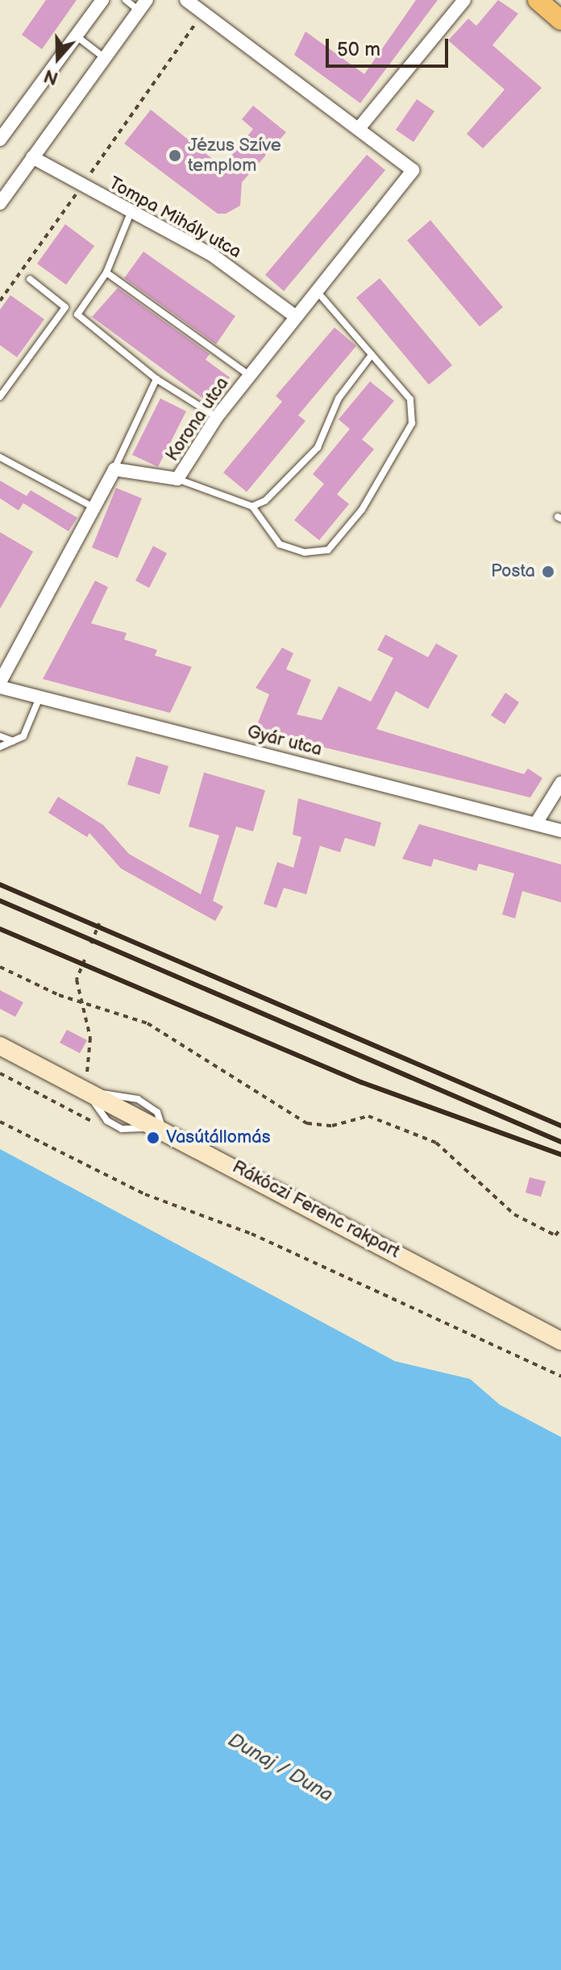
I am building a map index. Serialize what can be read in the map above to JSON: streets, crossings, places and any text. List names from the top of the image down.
{
  "streets": {
    "street": [
      "Tompa Mihály utca",
      "Korona utca",
      "Gyár utca",
      "Rákóczi Ferenc rakpart"
    ]
  },
  "crossings": [
    ["Tompa Mihály utca", "Korona utca"]
  ],
  "water": ["Dunaj / Duna"],
  "places": ["Jézus Szíve templom", "Posta", "Vasútállomás"],
  "scale_bar": "50 m",
  "north": "bottom"
}
